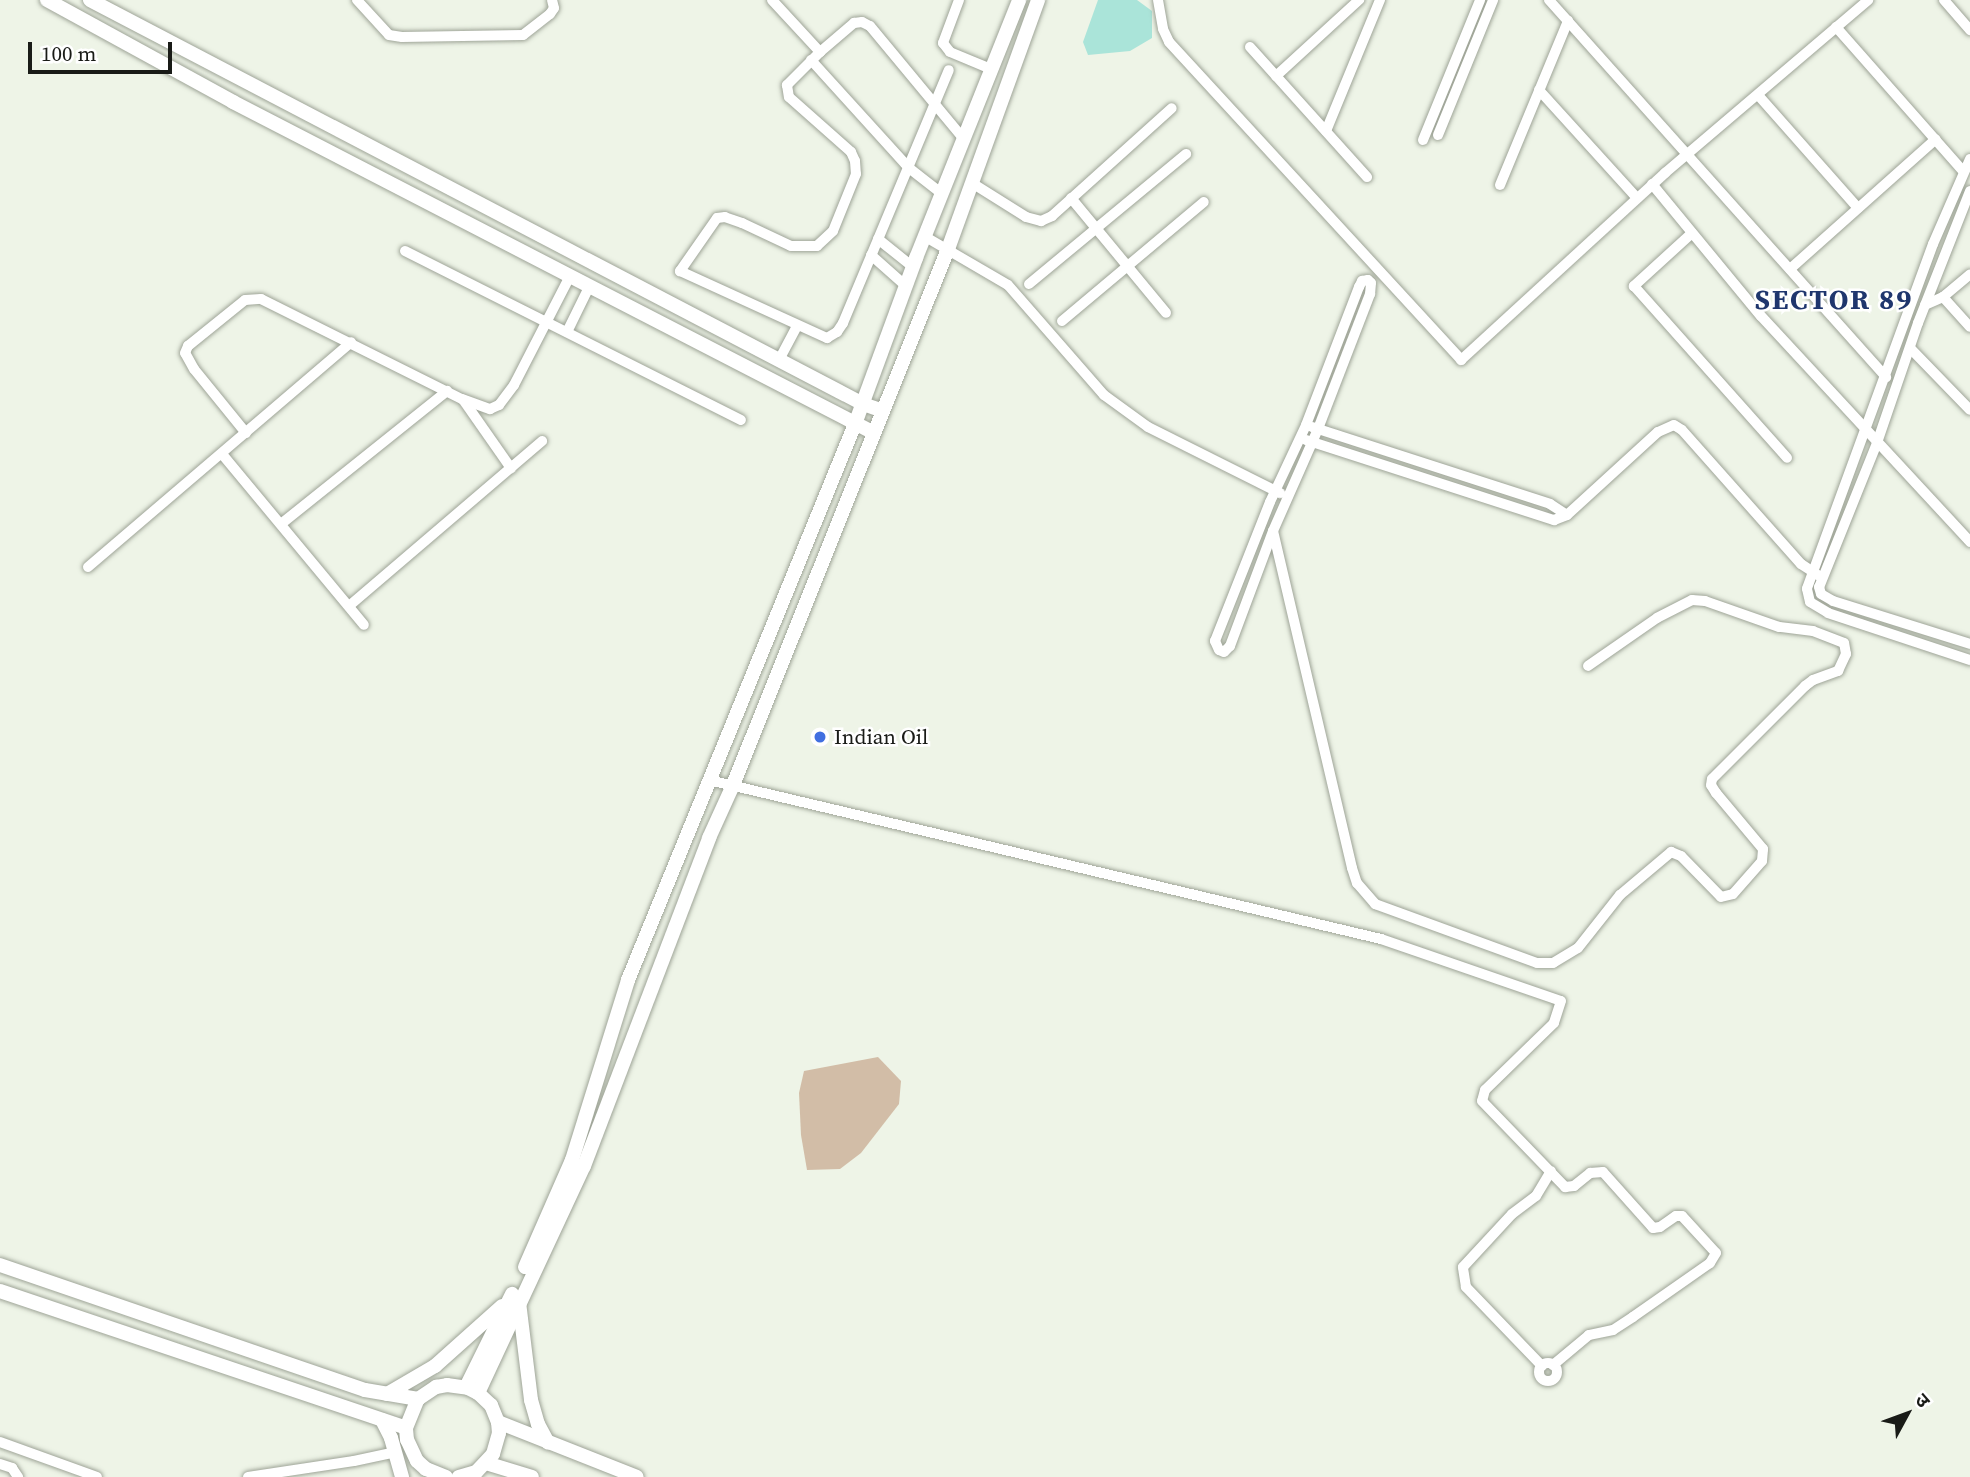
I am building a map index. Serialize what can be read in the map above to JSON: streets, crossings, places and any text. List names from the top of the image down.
{
  "districts": ["SECTOR 89"],
  "places": ["Indian Oil"],
  "scale_bar": "100 m",
  "north": "top right"
}
